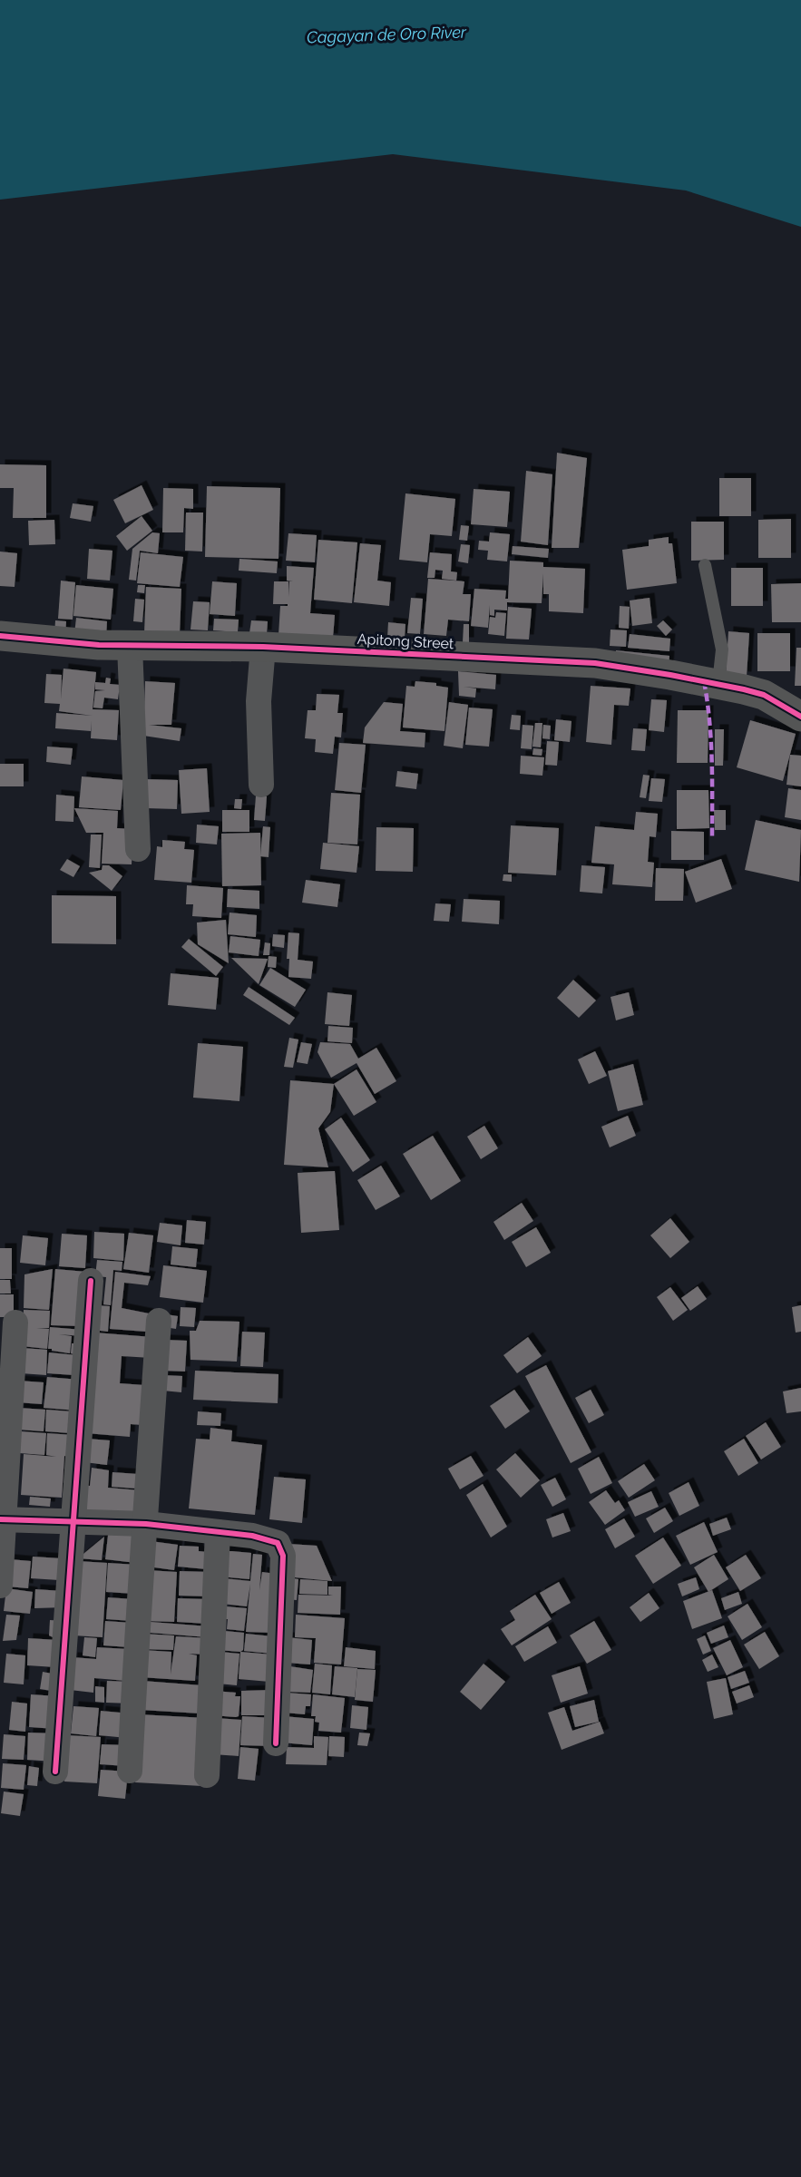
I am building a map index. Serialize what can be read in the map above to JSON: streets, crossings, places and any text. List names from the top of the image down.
{
  "streets": {
    "street": ["Apitong Street"]
  },
  "water": ["Cagayan de Oro River"]
}
